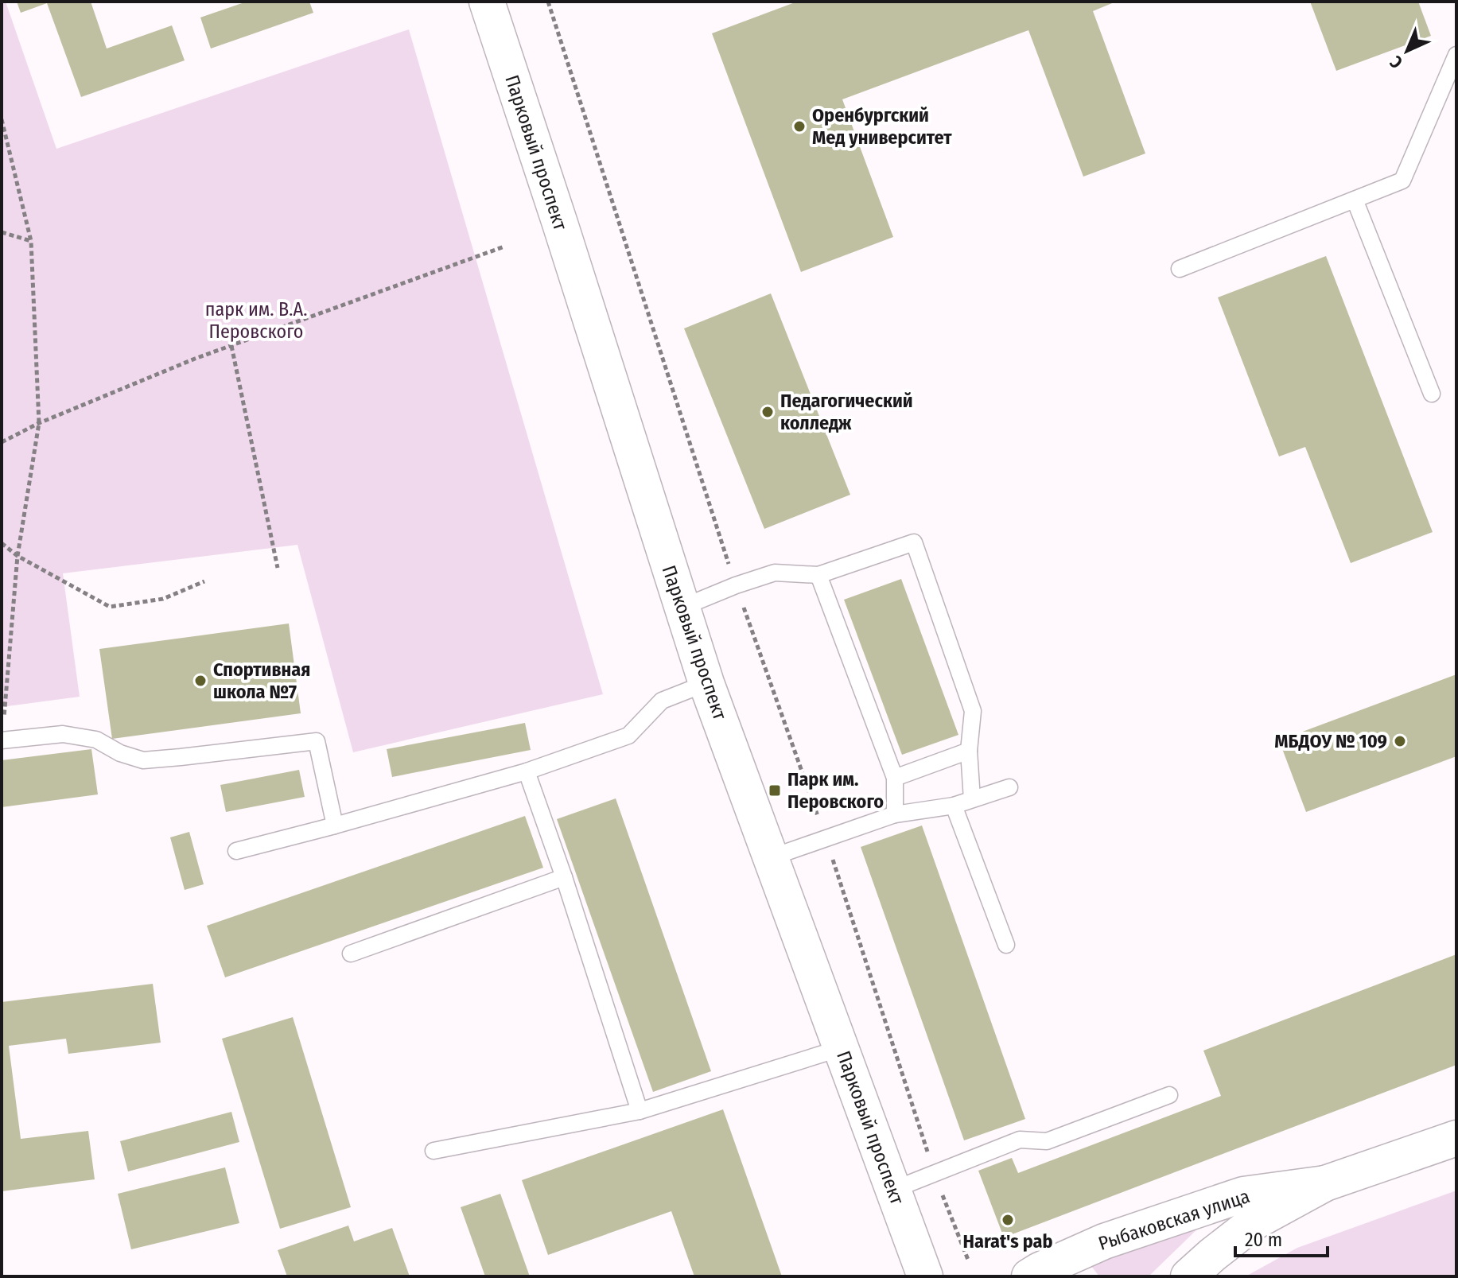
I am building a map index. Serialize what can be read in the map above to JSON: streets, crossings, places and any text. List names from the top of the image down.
{
  "streets": {
    "main road": ["Парковый проспект", "Рыбаковская улица"]
  },
  "parks": ["парк им. В.А. Перовского"],
  "places": {
    "other": [
      "Оренбургский Мед университет",
      "Педагогический колледж",
      "Спортивная школа №7",
      "МБДОУ № 109",
      "Harat's pab"
    ],
    "transit": ["Парк им. Перовского"]
  },
  "scale_bar": "20 m",
  "north": "bottom left"
}
